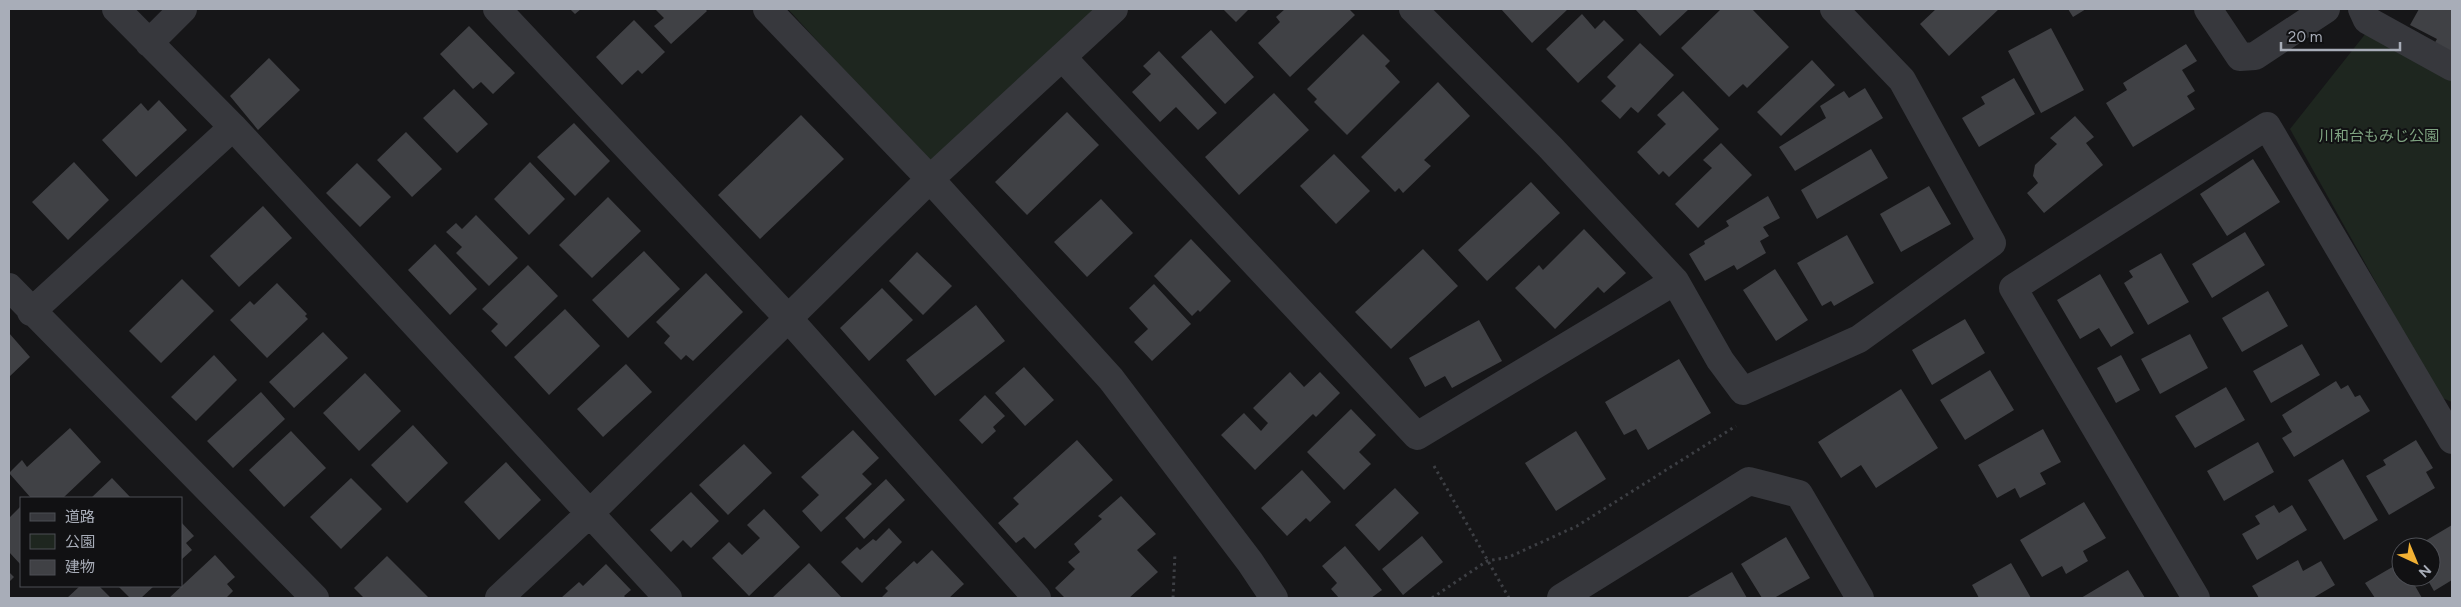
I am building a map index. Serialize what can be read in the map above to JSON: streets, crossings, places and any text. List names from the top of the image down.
{
  "parks": ["川和台もみじ公園"],
  "legend": ["道路", "公園", "建物"],
  "scale_bar": "20 m",
  "north": "bottom right"
}
